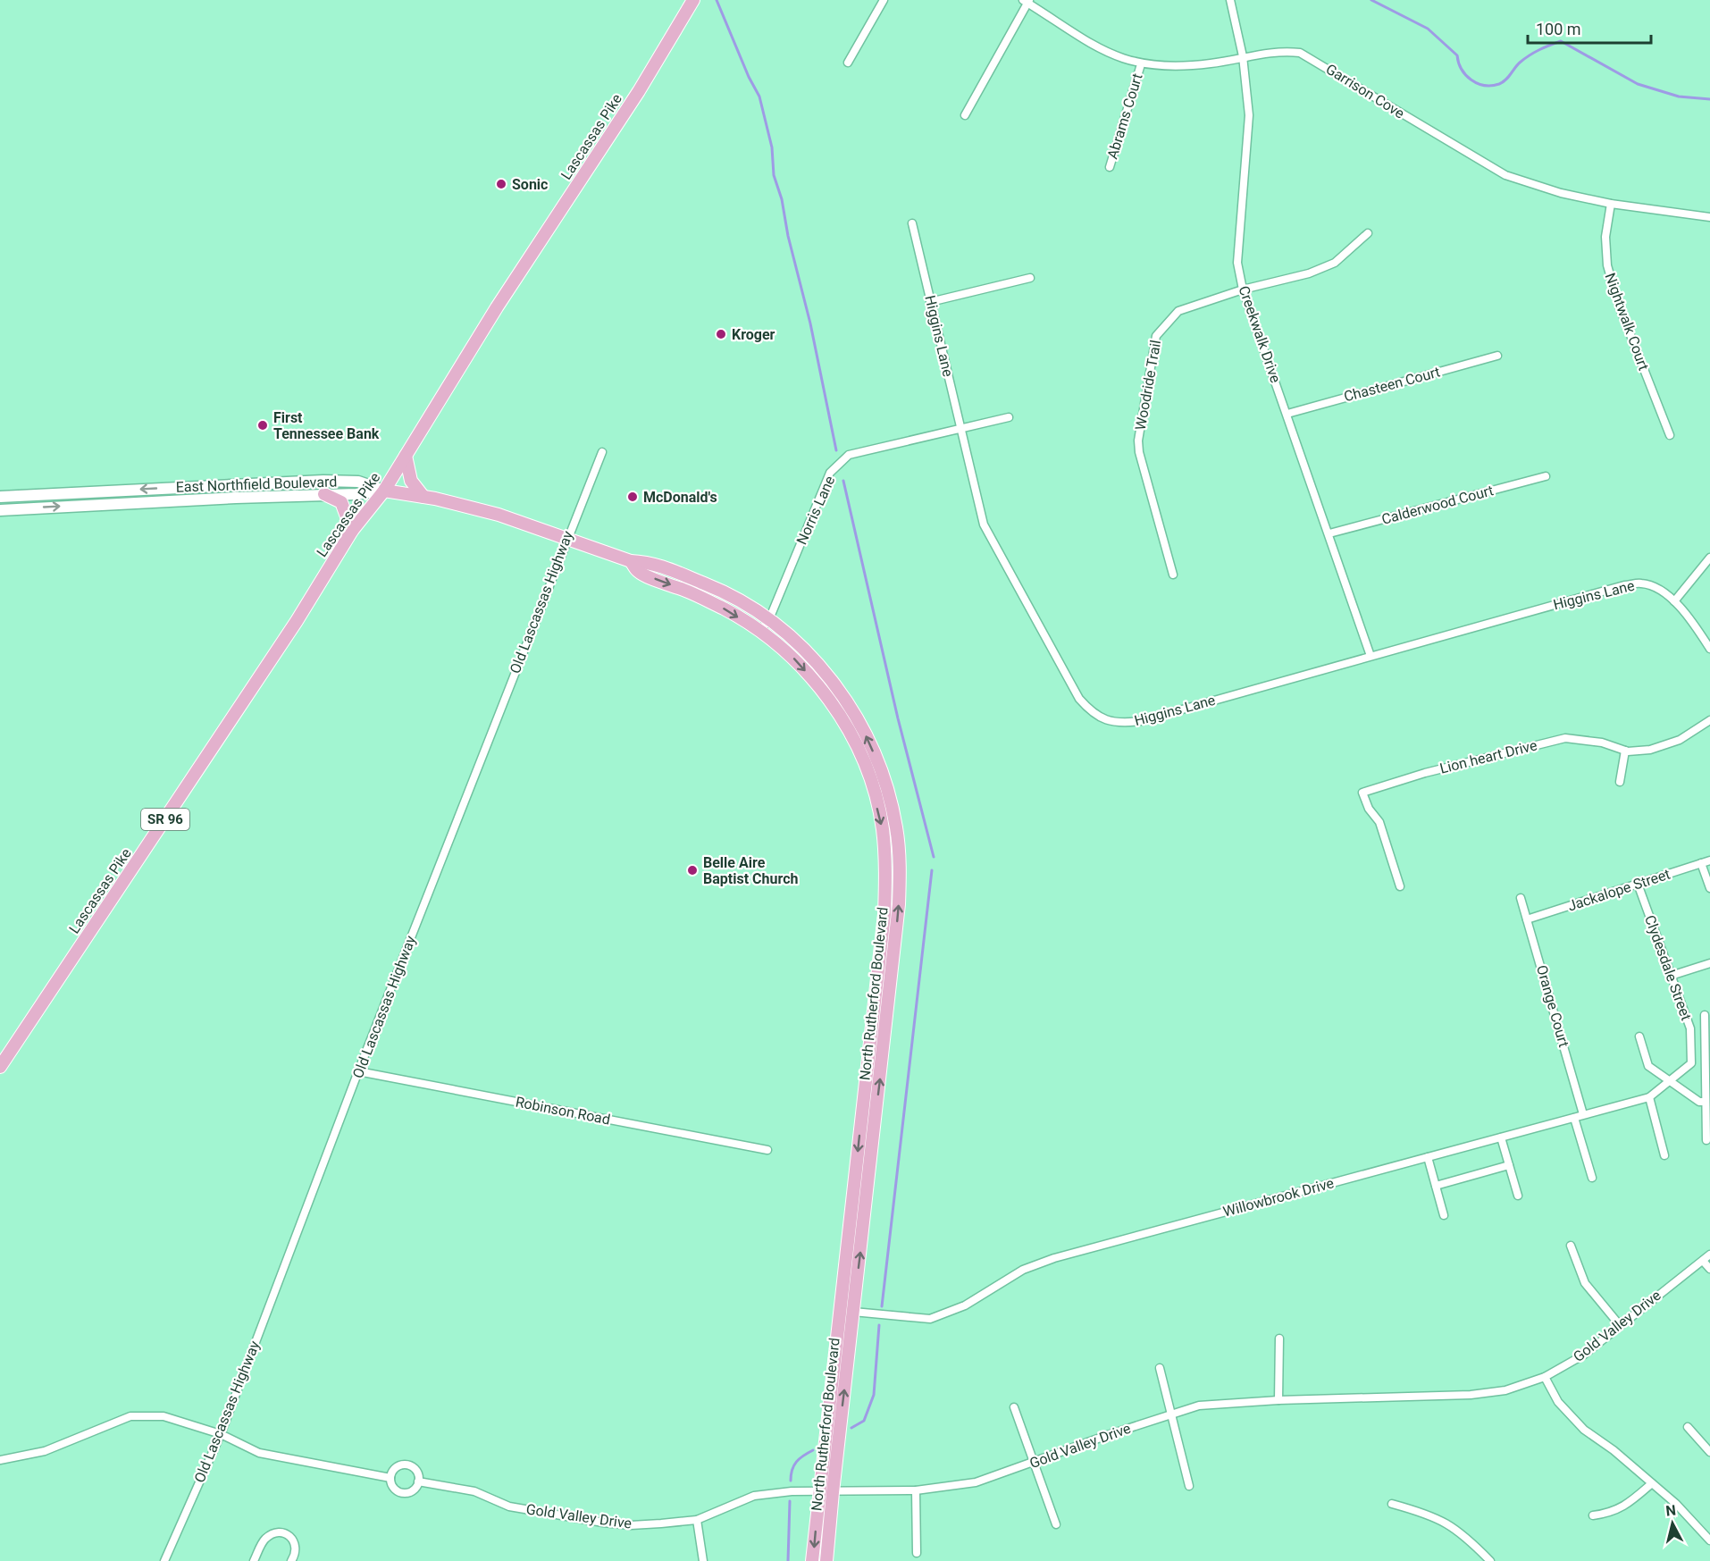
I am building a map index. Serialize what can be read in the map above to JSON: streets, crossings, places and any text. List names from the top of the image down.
{
  "streets": {
    "main road": [
      "Lascassas Pike",
      "East Northfield Boulevard",
      "SR 96",
      "North Rutherford Boulevard"
    ],
    "street": [
      "Garrison Cove",
      "Abrams Court",
      "Nightwalk Court",
      "Creekwalk Drive",
      "Higgins Lane",
      "Chasteen Court",
      "Woodride Trail",
      "Calderwood Court",
      "Norris Lane",
      "Old Lascassas Highway",
      "Lion heart Drive",
      "Jackalope Street",
      "Clydesdale Street",
      "Orange Court",
      "Robinson Road",
      "Willowbrook Drive",
      "Gold Valley Drive"
    ]
  },
  "crossings": [
    ["Garrison Cove", "Abrams Court"],
    ["Garrison Cove", "Nightwalk Court"],
    ["Garrison Cove", "Creekwalk Drive"],
    ["Lascassas Pike", "East Northfield Boulevard"],
    ["Lascassas Pike", "North Rutherford Boulevard"],
    ["Creekwalk Drive", "Higgins Lane"],
    ["Creekwalk Drive", "Chasteen Court"],
    ["Creekwalk Drive", "Woodride Trail"],
    ["Creekwalk Drive", "Calderwood Court"],
    ["Higgins Lane", "Norris Lane"],
    ["East Northfield Boulevard", "North Rutherford Boulevard"],
    ["Norris Lane", "North Rutherford Boulevard"],
    ["Old Lascassas Highway", "North Rutherford Boulevard"],
    ["Old Lascassas Highway", "Robinson Road"],
    ["Jackalope Street", "Clydesdale Street"],
    ["Jackalope Street", "Orange Court"],
    ["Clydesdale Street", "Willowbrook Drive"],
    ["North Rutherford Boulevard", "Willowbrook Drive"],
    ["North Rutherford Boulevard", "Gold Valley Drive"],
    ["Orange Court", "Willowbrook Drive"]
  ],
  "places": [
    "Sonic",
    "Kroger",
    "First Tennessee Bank",
    "McDonald's",
    "Belle Aire Baptist Church"
  ],
  "scale_bar": "100 m",
  "north": "top"
}
